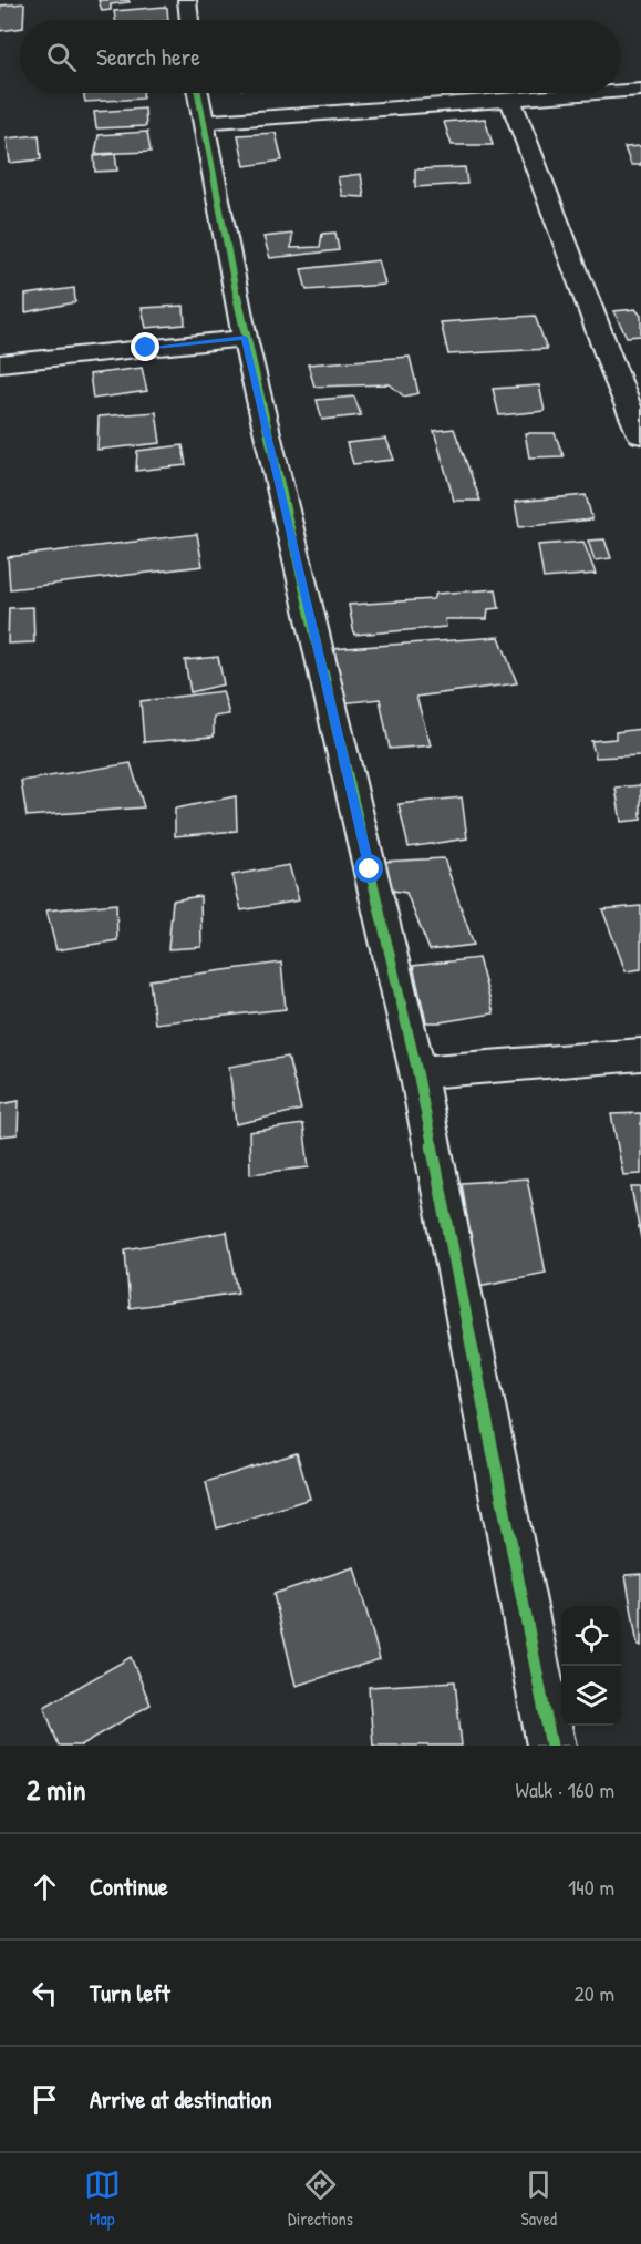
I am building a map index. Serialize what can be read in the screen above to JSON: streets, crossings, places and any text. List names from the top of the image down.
{
  "page": {
    "search": "Search here",
    "heading": ["2 min", "Walk · 160 m"],
    "list": [
      ["Continue", "140 m"],
      ["Turn left", "20 m"],
      "Arrive at destination"
    ],
    "nav": ["Map", "Directions", "Saved"]
  }
}
